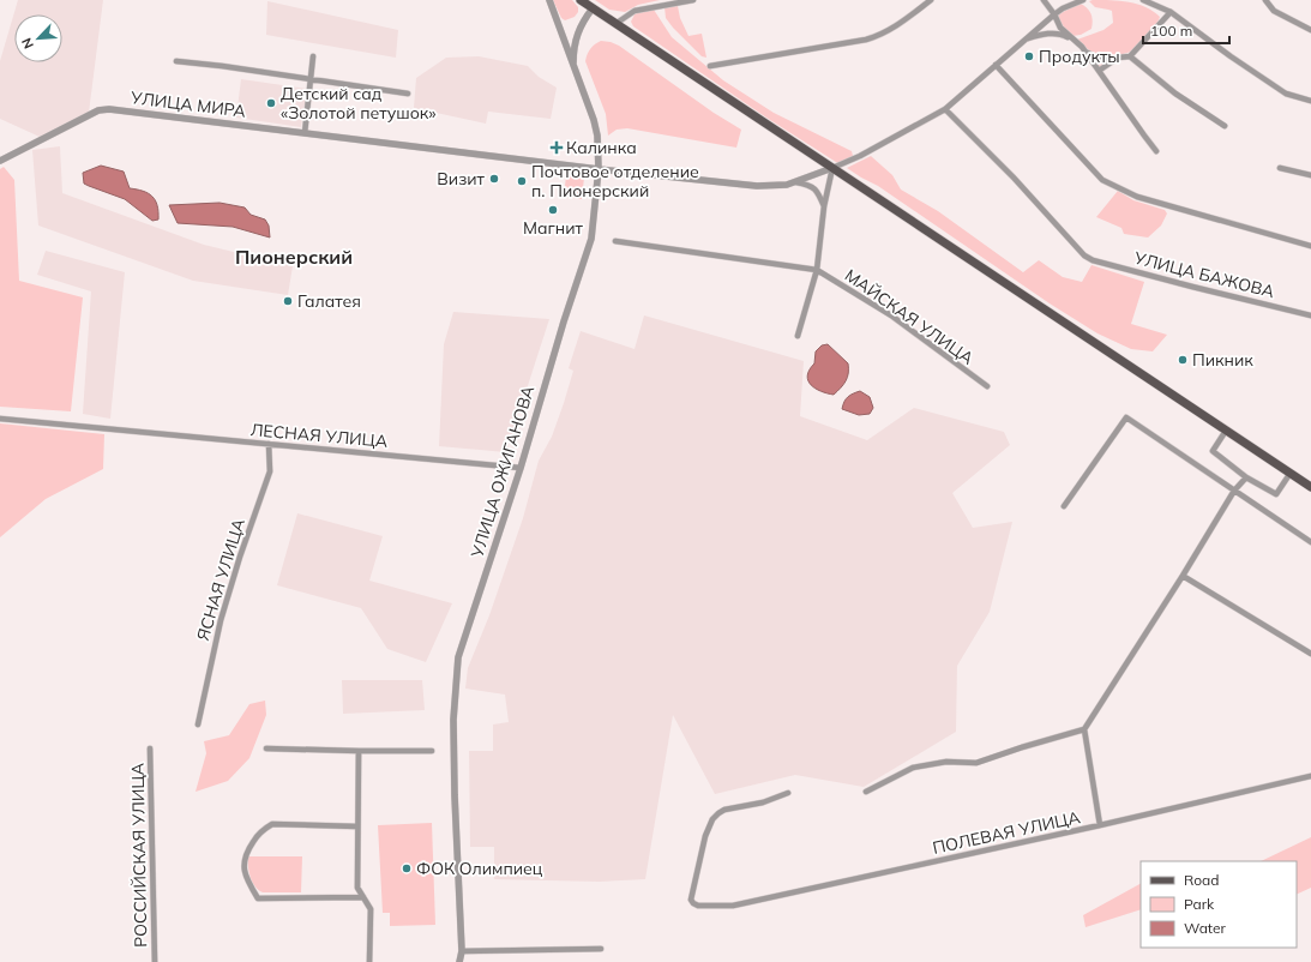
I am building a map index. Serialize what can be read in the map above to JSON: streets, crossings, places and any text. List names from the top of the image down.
{
  "streets": {
    "street": [
      "УЛИЦА МИРА",
      "УЛИЦА БАЖОВА",
      "МАЙСКАЯ УЛИЦА",
      "ЛЕСНАЯ УЛИЦА",
      "УЛИЦА ОЖИГАНОВА",
      "ЯСНАЯ УЛИЦА",
      "ПОЛЕВАЯ УЛИЦА",
      "РОССИЙСКАЯ УЛИЦА"
    ]
  },
  "crossings": [
    ["УЛИЦА МИРА", "УЛИЦА ОЖИГАНОВА"],
    ["ЛЕСНАЯ УЛИЦА", "УЛИЦА ОЖИГАНОВА"],
    ["ЛЕСНАЯ УЛИЦА", "ЯСНАЯ УЛИЦА"]
  ],
  "districts": ["Пионерский"],
  "places": {
    "other": [
      "Продукты",
      "Детский сад «Золотой петушок»",
      "Визит",
      "Почтовое отделение п. Пионерский",
      "Магнит",
      "Галатея",
      "Пикник",
      "ФОК Олимпиец"
    ],
    "health": ["Калинка"]
  },
  "legend": ["Road", "Park", "Water"],
  "scale_bar": "100 m",
  "north": "bottom left"
}
